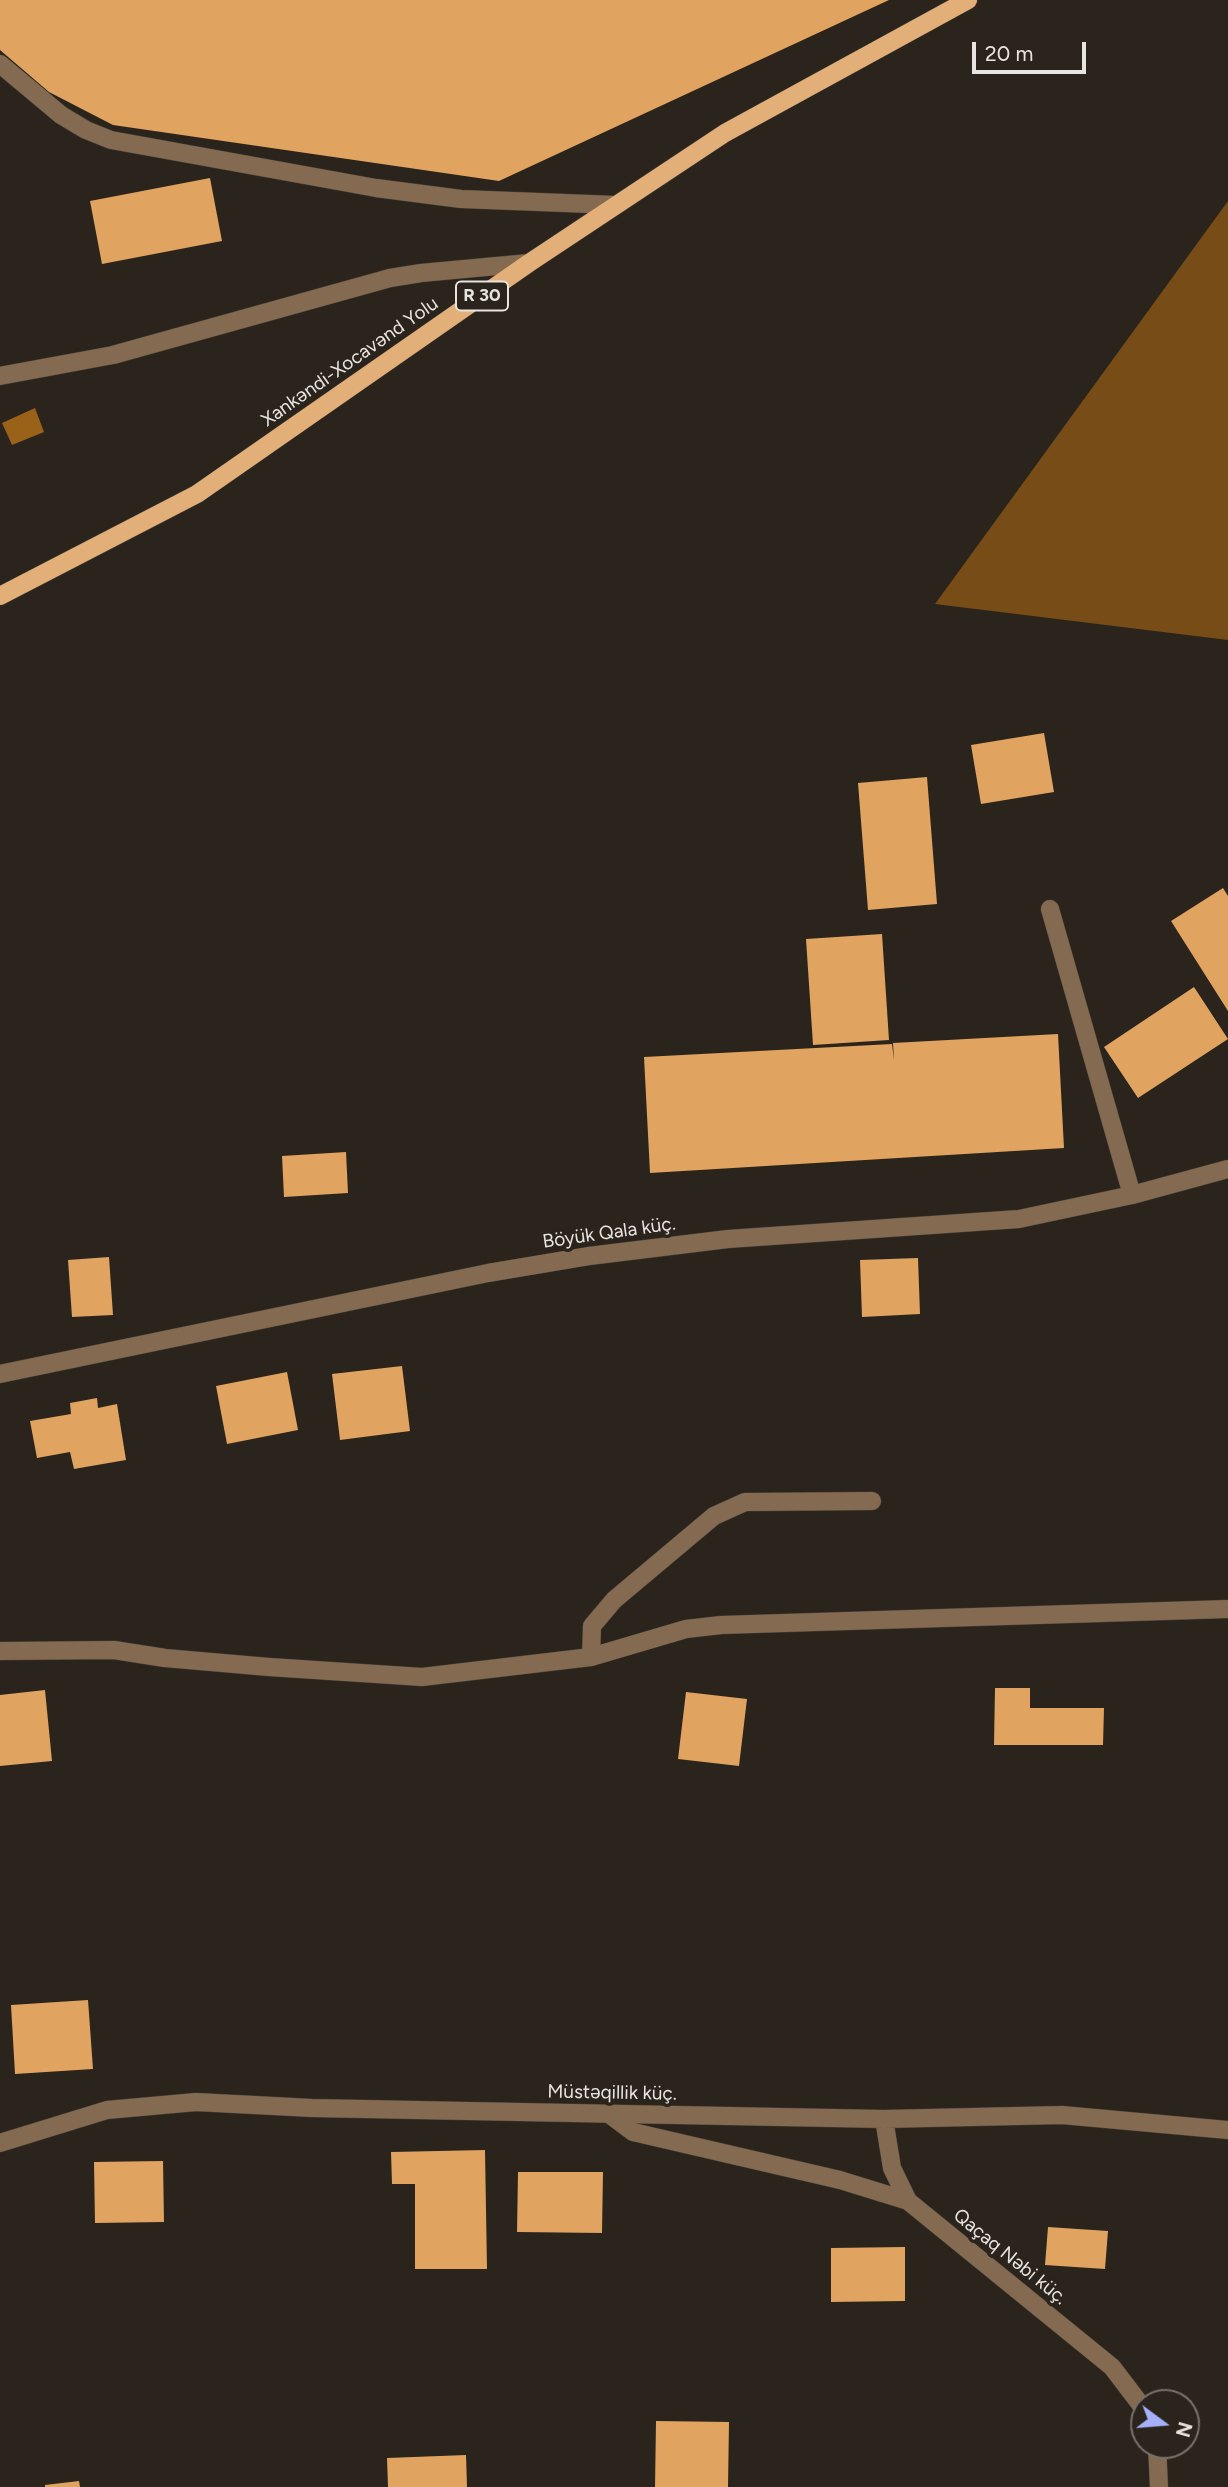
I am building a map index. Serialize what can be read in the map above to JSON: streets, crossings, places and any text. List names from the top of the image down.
{
  "streets": {
    "main road": ["R 30", "Xankəndi-Xocavənd Yolu"],
    "street": ["Böyük Qala küç.", "Müstəqillik küç.", "Qaçaq Nəbi küç."]
  },
  "crossings": [
    ["Müstəqillik küç.", "Qaçaq Nəbi küç."]
  ],
  "scale_bar": "20 m",
  "north": "right"
}
